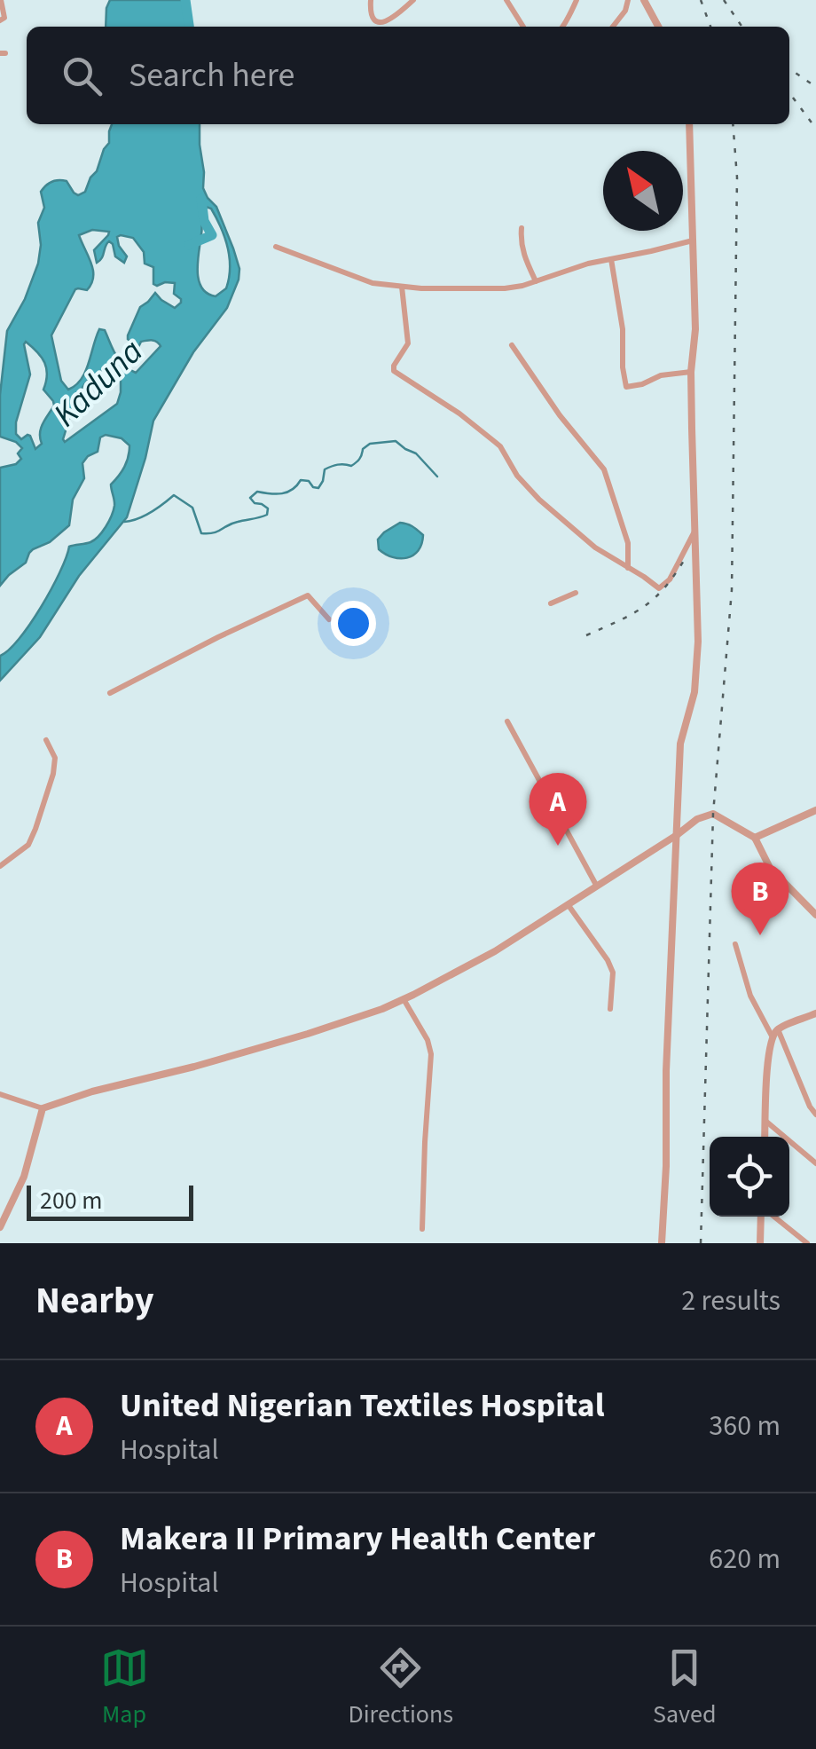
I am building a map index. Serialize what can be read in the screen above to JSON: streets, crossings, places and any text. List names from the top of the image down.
{
  "water": ["Kaduna"],
  "scale_bar": "200 m",
  "north": "top left",
  "page": {
    "search": "Search here",
    "pins": ["A", "B"],
    "scale": "200 m",
    "heading": ["Nearby", "2 results"],
    "list": [
      {
        "mark": "A",
        "name": "United Nigerian Textiles Hospital",
        "note": "Hospital",
        "value": "360 m"
      },
      {
        "mark": "B",
        "name": "Makera II Primary Health Center",
        "note": "Hospital",
        "value": "620 m"
      }
    ],
    "nav": ["Map", "Directions", "Saved"]
  }
}
